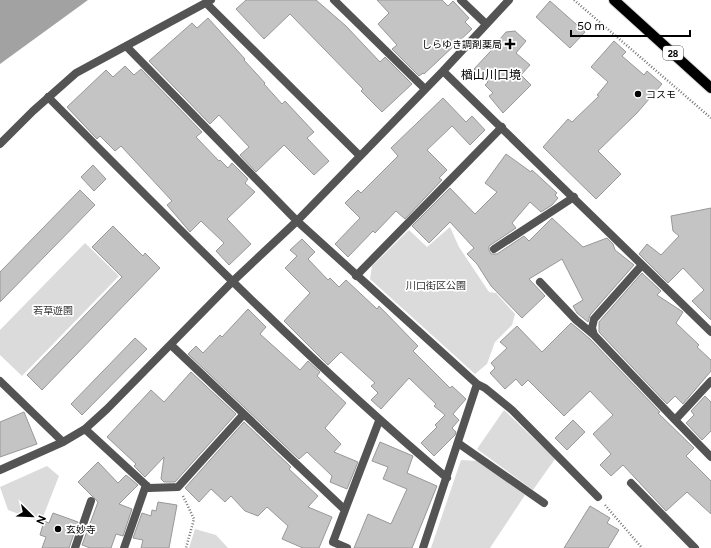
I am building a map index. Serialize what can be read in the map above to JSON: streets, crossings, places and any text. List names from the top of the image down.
{
  "streets": {
    "main road": ["28"]
  },
  "districts": ["楢山川口境"],
  "parks": ["川口街区公園", "若草遊園"],
  "places": {
    "health": ["しらゆき調剤薬局"],
    "other": ["コスモ", "玄妙寺"]
  },
  "scale_bar": "50 m",
  "north": "bottom right"
}
